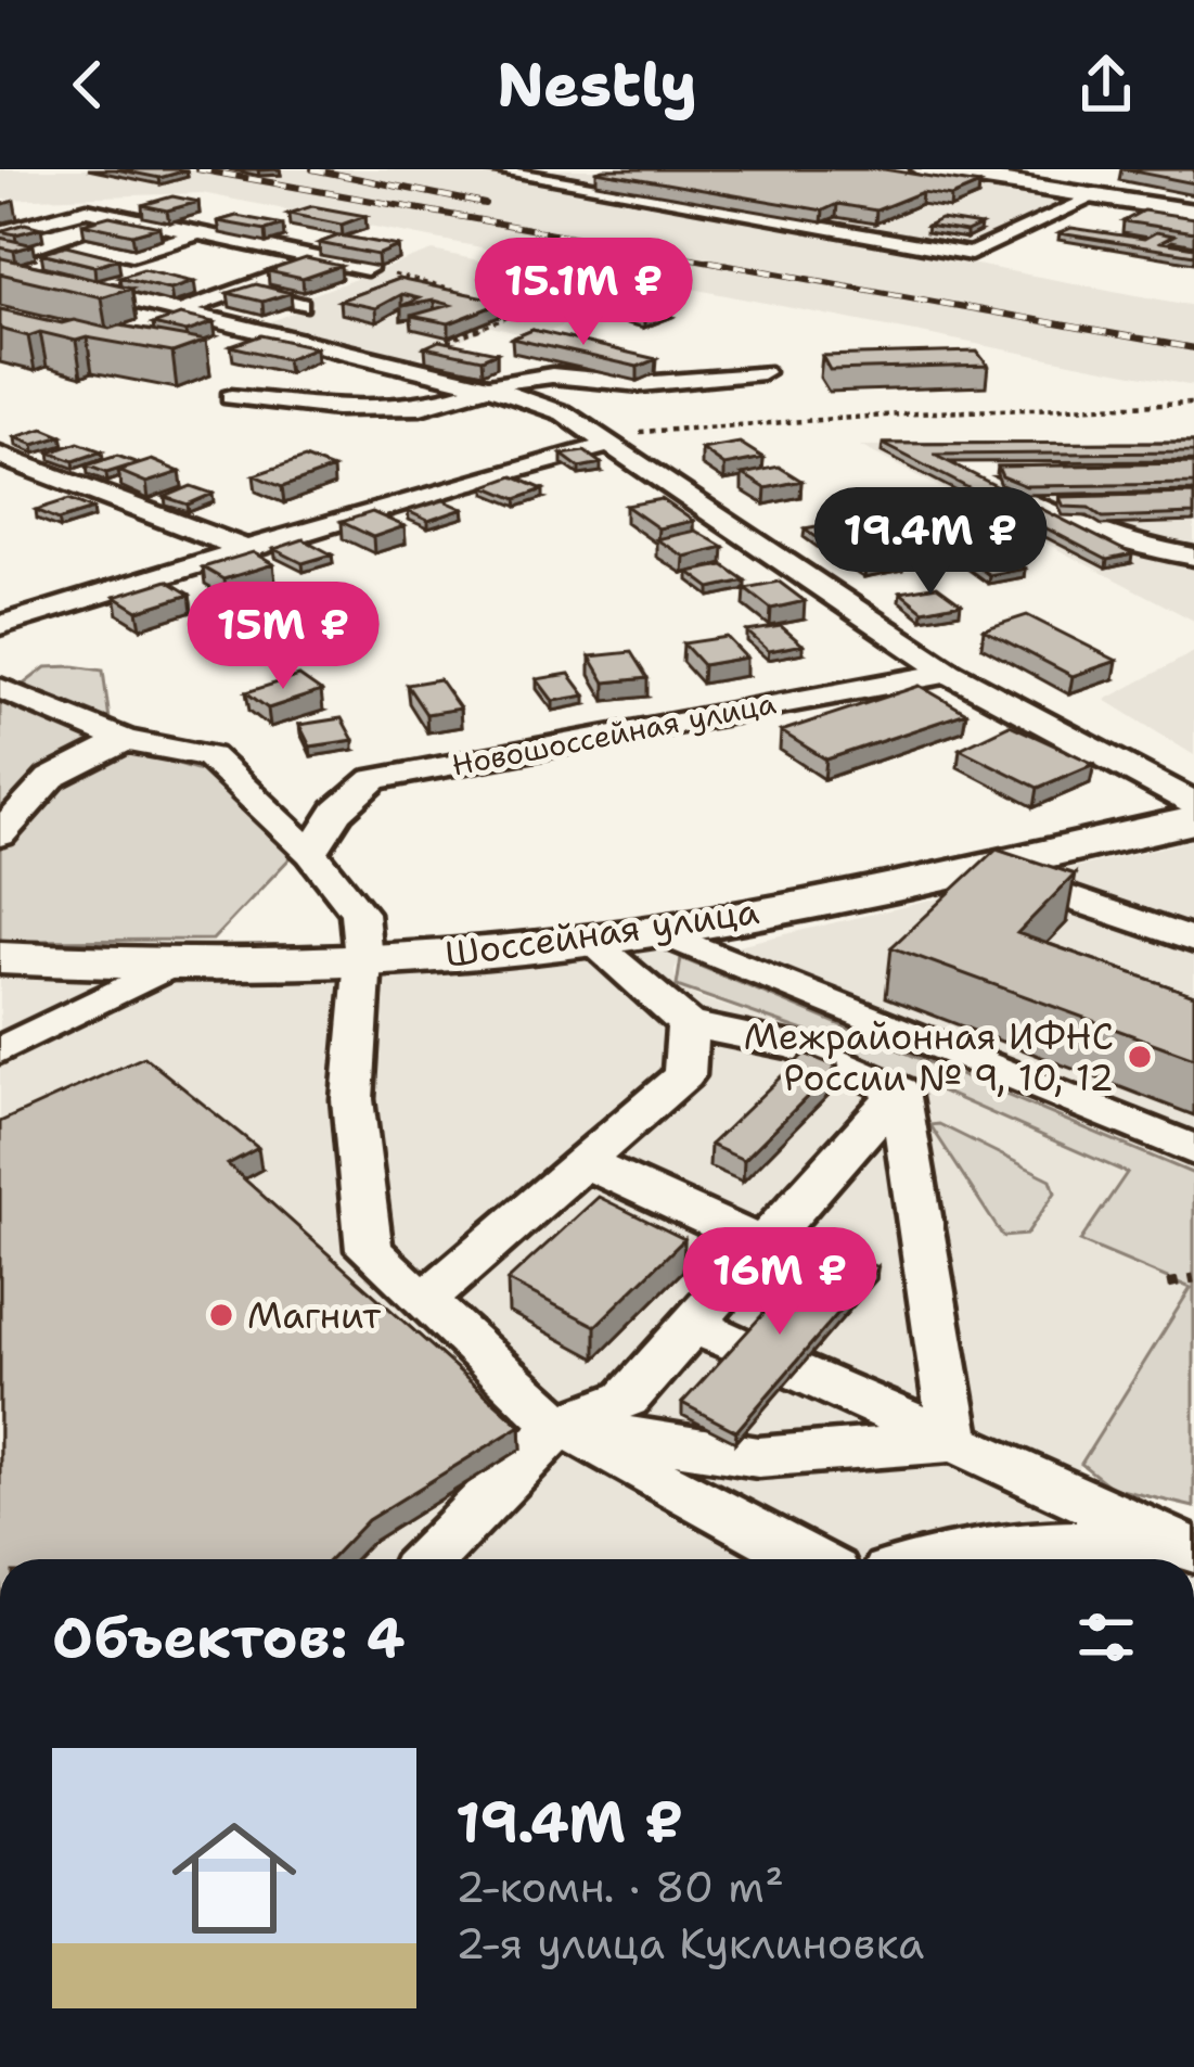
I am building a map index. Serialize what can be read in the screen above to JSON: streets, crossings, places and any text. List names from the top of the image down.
{
  "streets": {
    "main road": ["Шоссейная улица"],
    "street": ["Новошоссейная улица"]
  },
  "places": ["Межрайонная ИФНС России № 9, 10, 12", "Магнит"],
  "page": {
    "header": "Nestly",
    "price": [
      "15.1M ₽",
      "19.4M ₽",
      "15M ₽",
      "16M ₽"
    ],
    "heading": "Объектов: 4",
    "list": [
      {
        "name": "19.4M ₽",
        "note": "2-комн. · 80 m² · 2-я улица Куклиновка"
      }
    ]
  }
}
